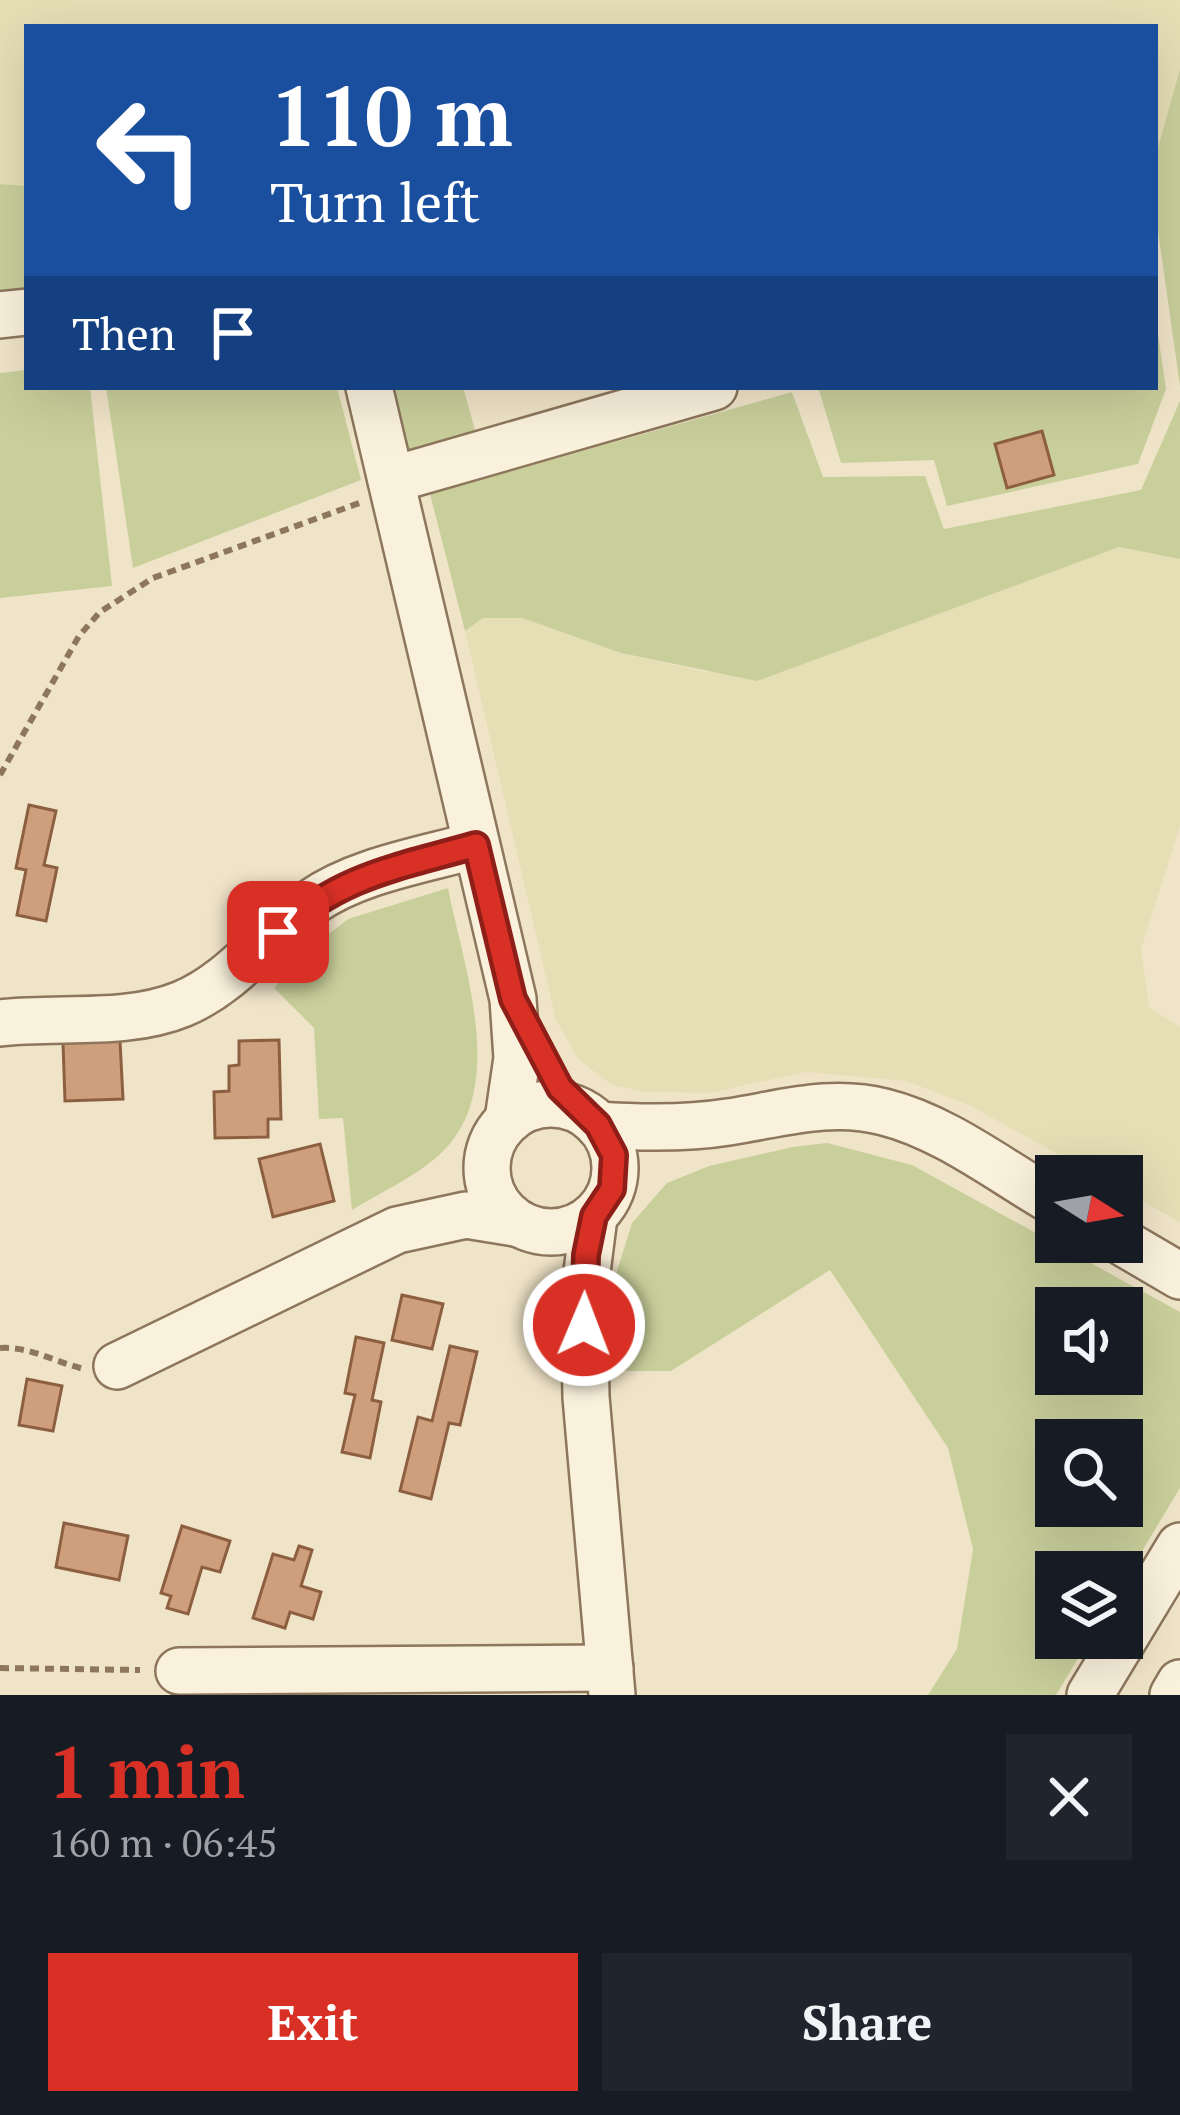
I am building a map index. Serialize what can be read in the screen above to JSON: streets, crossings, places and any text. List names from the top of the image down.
{
  "north": "right",
  "page": {
    "turn": ["110 m", "Turn left"],
    "then": "Then",
    "heading": ["1 min", "160 m · 06:45"],
    "buttons": ["Exit", "Share"]
  }
}
